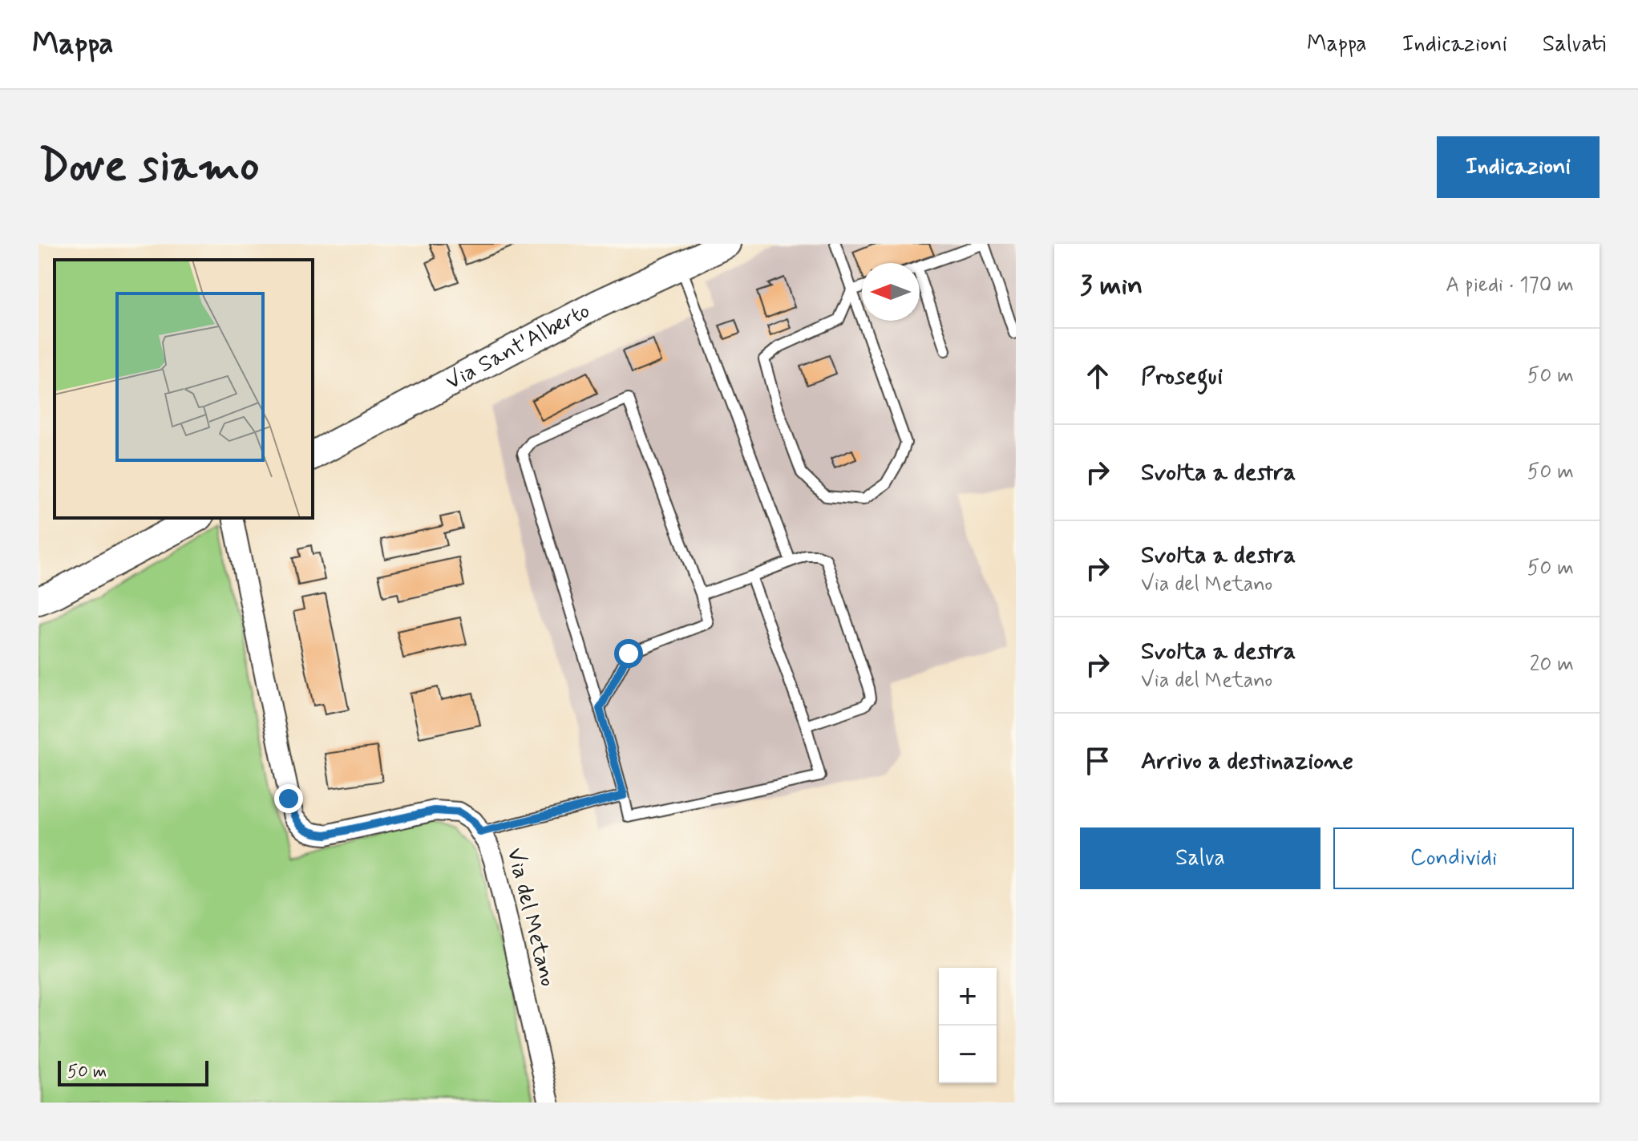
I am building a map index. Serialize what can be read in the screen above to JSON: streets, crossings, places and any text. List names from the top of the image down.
{
  "streets": {
    "main road": ["Via Sant'Alberto"],
    "street": ["Via del Metano"]
  },
  "scale_bar": "50 m",
  "north": "left",
  "page": {
    "header": "Mappa",
    "nav": ["Mappa", "Indicazioni", "Salvati"],
    "buttons": [
      "Indicazioni",
      ["Salva", "Condividi"]
    ],
    "title": "Dove siamo",
    "heading": ["3 min", "A piedi · 170 m"],
    "list": [
      ["Prosegui", "50 m"],
      ["Svolta a destra", "50 m"],
      ["Svolta a destra", "Via del Metano", "50 m"],
      ["Svolta a destra", "Via del Metano", "20 m"],
      "Arrivo a destinazione"
    ],
    "map_buttons": ["+", "−"],
    "scale": "50 m"
  }
}
